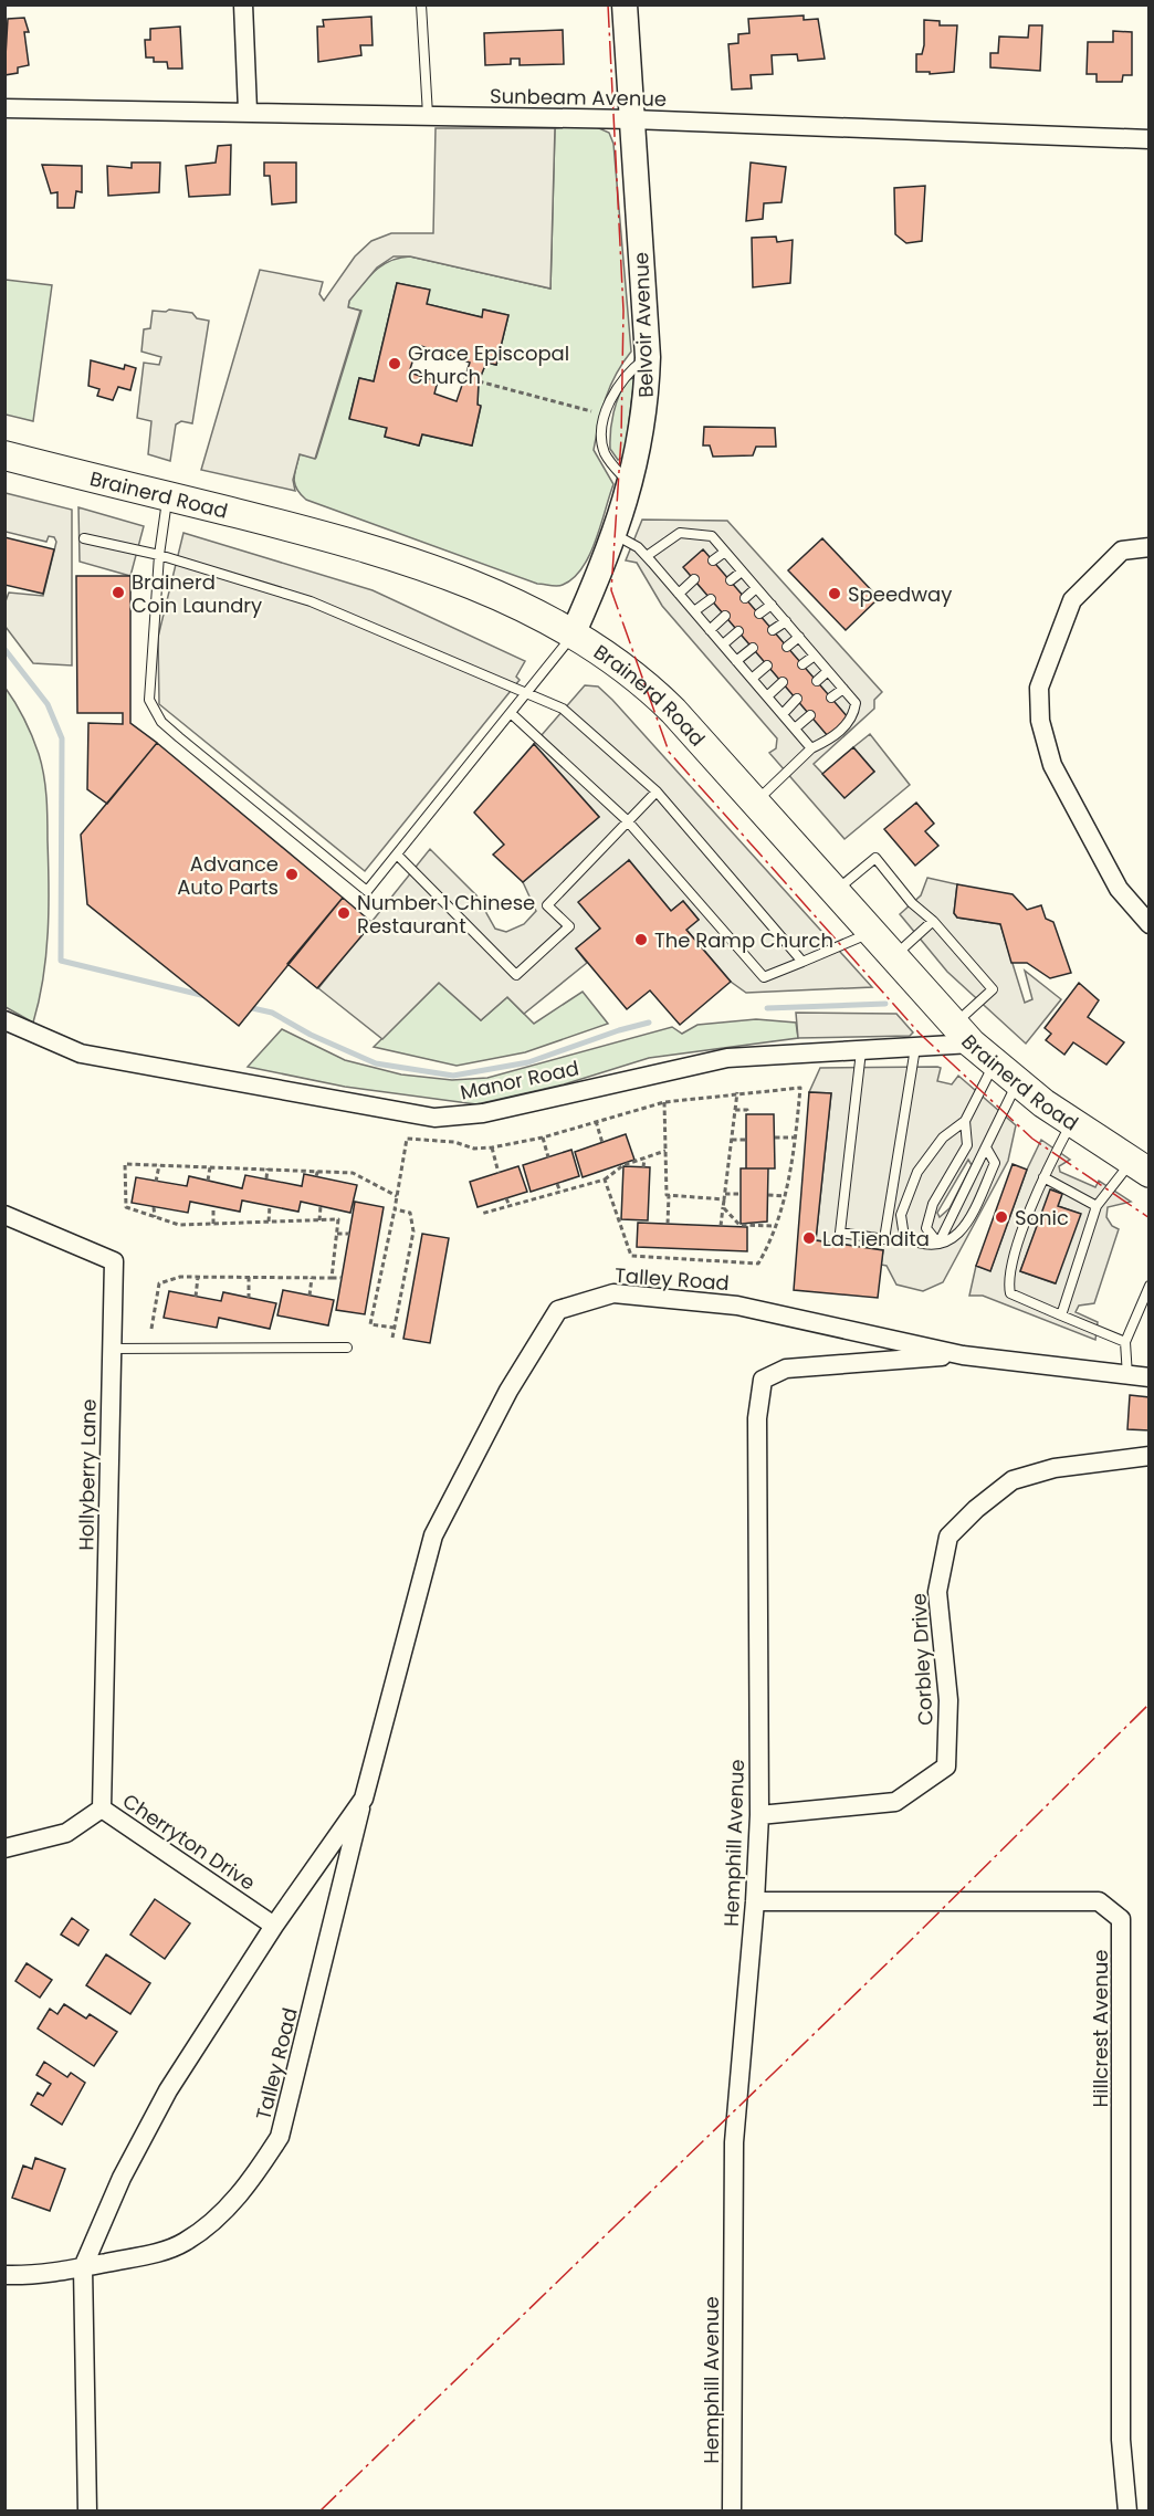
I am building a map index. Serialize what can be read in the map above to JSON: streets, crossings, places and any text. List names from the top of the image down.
{
  "streets": {
    "main road": ["Brainerd Road"],
    "street": [
      "Sunbeam Avenue",
      "Belvoir Avenue",
      "Manor Road",
      "Talley Road",
      "Hollyberry Lane",
      "Corbley Drive",
      "Cherryton Drive",
      "Hemphill Avenue",
      "Hillcrest Avenue"
    ]
  },
  "crossings": [
    ["Sunbeam Avenue", "Belvoir Avenue"],
    ["Belvoir Avenue", "Brainerd Road"],
    ["Brainerd Road", "Manor Road"],
    ["Talley Road", "Cherryton Drive"],
    ["Talley Road", "Hemphill Avenue"],
    ["Hollyberry Lane", "Cherryton Drive"],
    ["Corbley Drive", "Hemphill Avenue"],
    ["Hemphill Avenue", "Hillcrest Avenue"]
  ],
  "places": [
    "Grace Episcopal Church",
    "Brainerd Coin Laundry",
    "Speedway",
    "Advance Auto Parts",
    "Number 1 Chinese Restaurant",
    "The Ramp Church",
    "Sonic",
    "La Tiendita"
  ]
}
